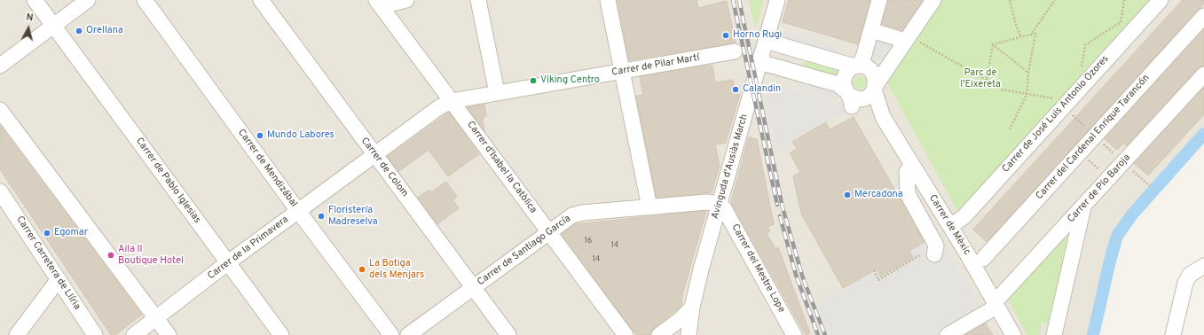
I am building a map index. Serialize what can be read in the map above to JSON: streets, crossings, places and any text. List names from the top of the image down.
{
  "streets": {
    "street": [
      "Carrer de Pilar Martí",
      "Carrer de José Luis Antonio Ozores",
      "Carrer del Cardenal Enrique Tarancón",
      "Avinguda d'Ausiàs March",
      "Carrer de Colom",
      "Carrer d'Isabel la Catòlica",
      "Carrer de Mendizábal",
      "Carrer de Pablo Iglesias",
      "Carrer de Pío Baroja",
      "Carrer de Mèxic",
      "Carrer de la Primavera",
      "Carrer de Santiago García",
      "Carrer Carretera de Llíria",
      "Carrer del Mestre Lope"
    ]
  },
  "crossings": [
    ["Carrer de Pilar Martí", "Carrer d'Isabel la Catòlica"],
    ["Carrer de Pilar Martí", "Carrer de la Primavera"],
    ["Carrer de José Luis Antonio Ozores", "Carrer de Mèxic"],
    ["Avinguda d'Ausiàs March", "Carrer de Mèxic"],
    ["Avinguda d'Ausiàs March", "Carrer de Santiago García"],
    ["Avinguda d'Ausiàs March", "Carrer del Mestre Lope"],
    ["Carrer de Colom", "Carrer de la Primavera"],
    ["Carrer de Colom", "Carrer de Santiago García"],
    ["Carrer d'Isabel la Catòlica", "Carrer de la Primavera"],
    ["Carrer d'Isabel la Catòlica", "Carrer de Santiago García"],
    ["Carrer de Mendizábal", "Carrer de la Primavera"],
    ["Carrer de Pablo Iglesias", "Carrer de la Primavera"],
    ["Carrer de Pío Baroja", "Carrer de Mèxic"],
    ["Carrer de Santiago García", "Carrer del Mestre Lope"]
  ],
  "parks": ["Parc de l'Eixereta"],
  "places": [
    "Orellana",
    "Horno Rugi",
    "Viking Centro",
    "Calandin",
    "Mundo Labores",
    "Mercadona",
    "Floristería Madreselva",
    "Egomar",
    "Aila II Boutique Hotel",
    "La Botiga dels Menjars"
  ],
  "house_numbers": ["16", "14", "14"],
  "north": "top"
}
